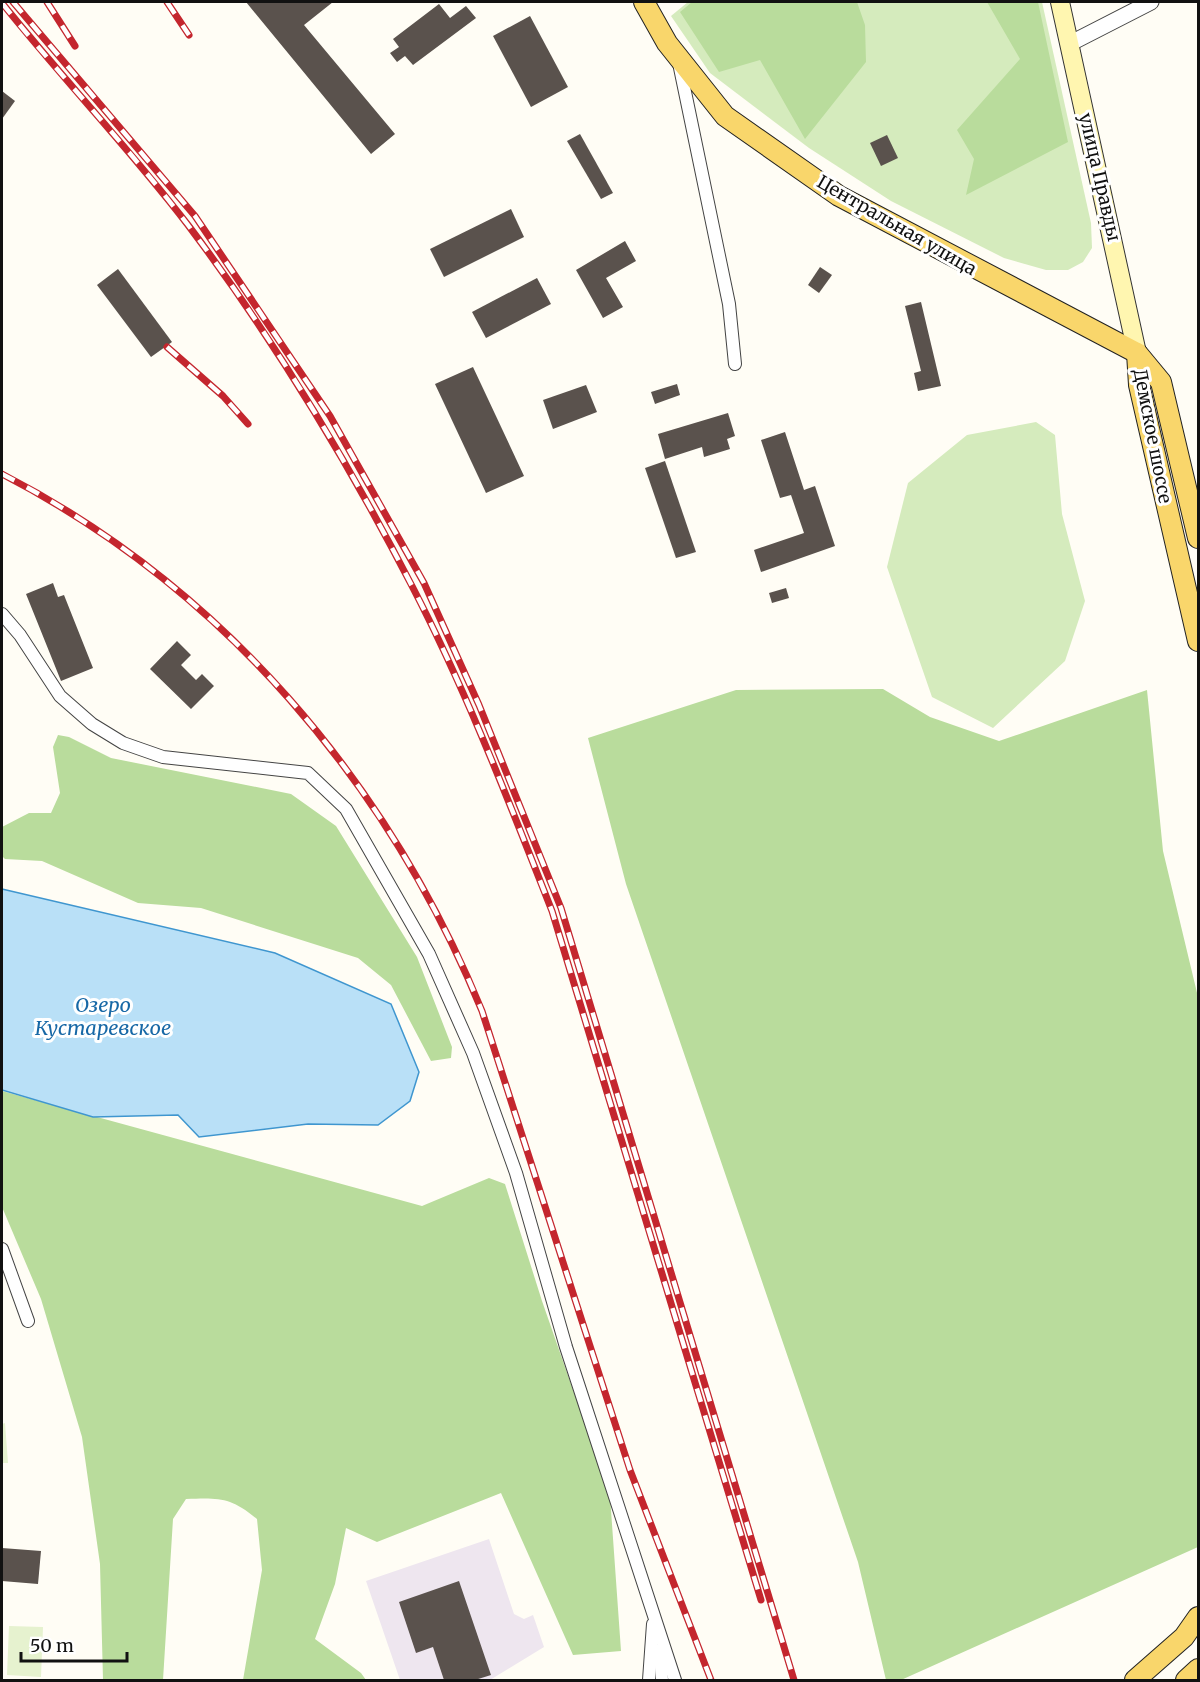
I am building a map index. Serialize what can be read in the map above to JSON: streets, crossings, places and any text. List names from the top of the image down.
{
  "streets": {
    "main road": ["улица Правды", "Центральная улица", "Демское шоссе"]
  },
  "crossings": [
    ["улица Правды", "Центральная улица"],
    ["улица Правды", "Демское шоссе"],
    ["Центральная улица", "Демское шоссе"]
  ],
  "water": ["Озеро Кустаревское"],
  "scale_bar": "50 m"
}
